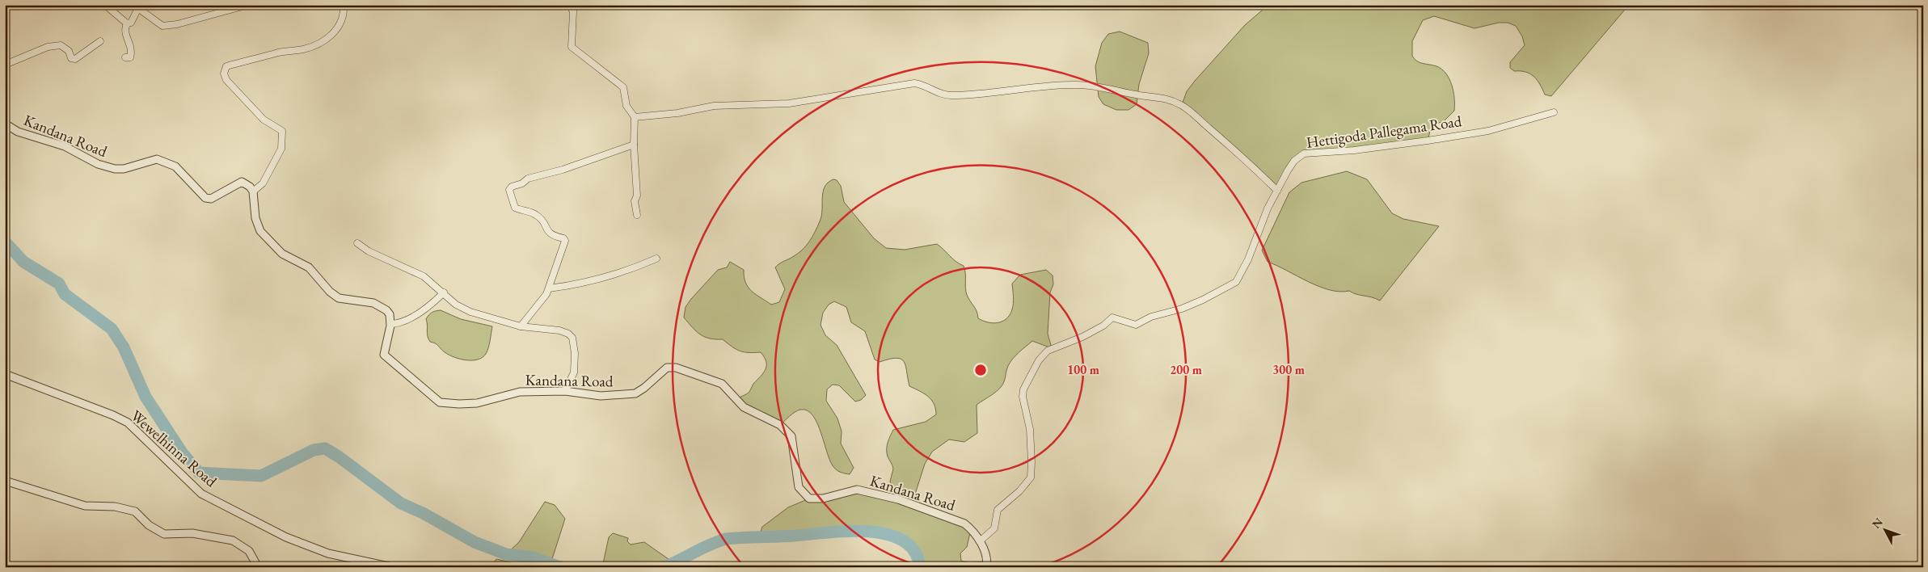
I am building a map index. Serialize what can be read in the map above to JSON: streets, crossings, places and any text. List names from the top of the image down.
{
  "streets": {
    "street": ["Hettigoda Pallegama Road", "Kandana Road", "Wewelhinna Road"]
  },
  "crossings": [
    ["Hettigoda Pallegama Road", "Kandana Road"]
  ],
  "north": "top left",
  "rings": ["100 m", "200 m", "300 m"]
}
